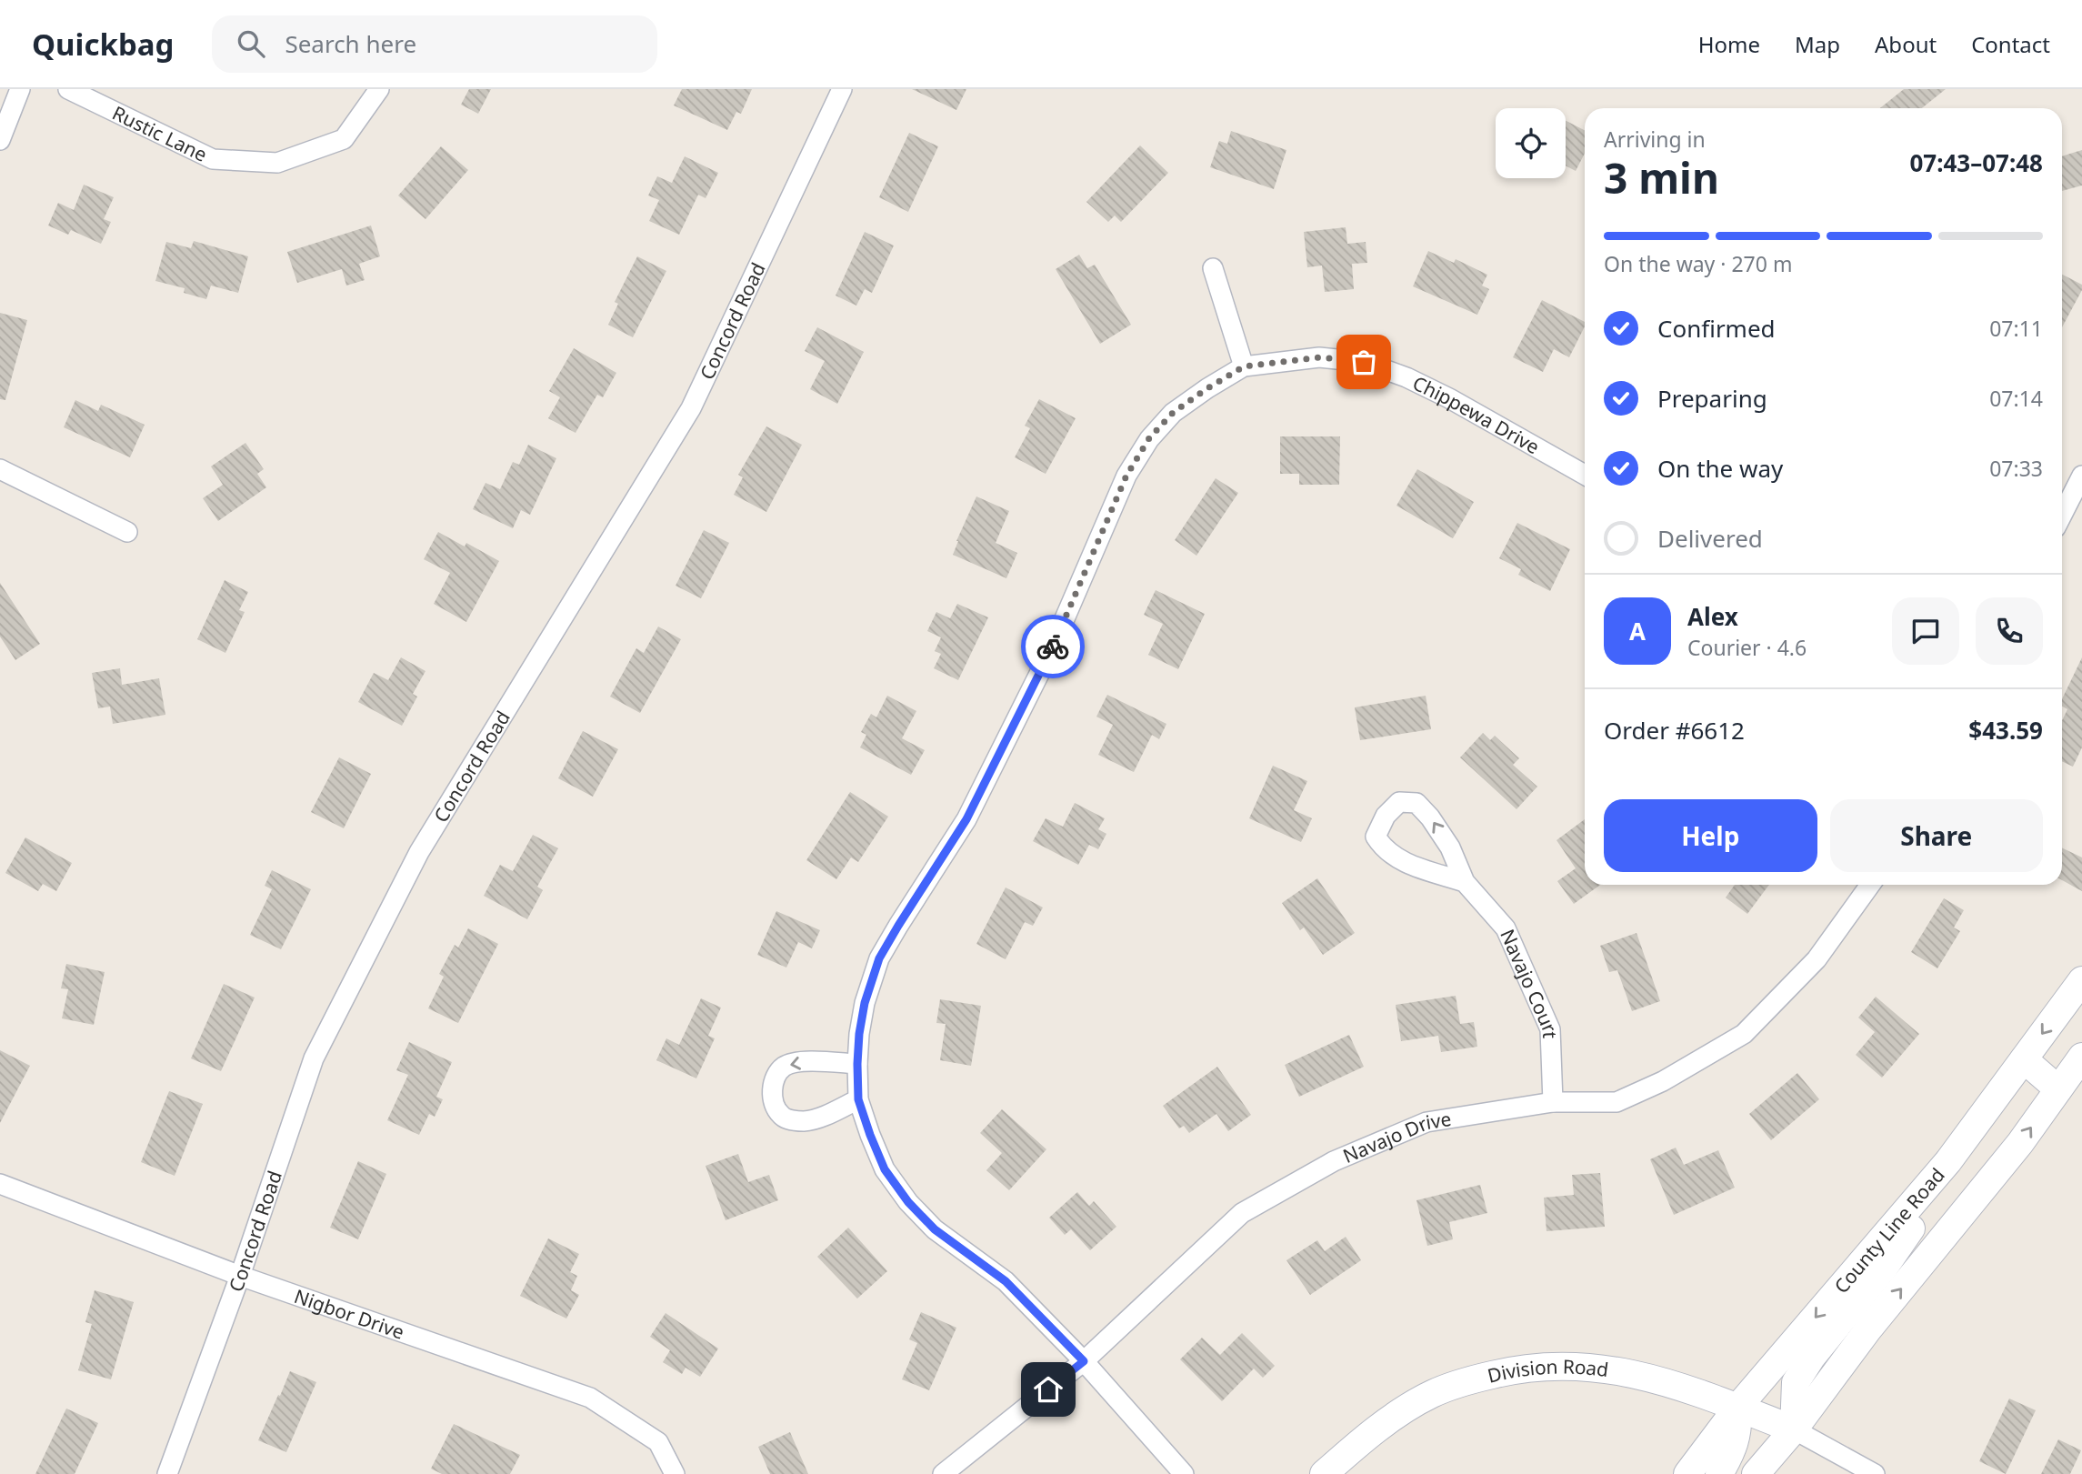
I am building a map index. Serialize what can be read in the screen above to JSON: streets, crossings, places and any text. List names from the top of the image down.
{
  "streets": {
    "main road": ["County Line Road", "Division Road"],
    "street": [
      "Rustic Lane",
      "Concord Road",
      "Chippewa Drive",
      "Navajo Court",
      "Navajo Drive",
      "Nigbor Drive"
    ]
  },
  "crossings": [
    ["Concord Road", "Nigbor Drive"],
    ["Chippewa Drive", "Navajo Drive"],
    ["Navajo Court", "Navajo Drive"],
    ["County Line Road", "Division Road"]
  ],
  "page": {
    "header": "Quickbag",
    "search": "Search here",
    "nav": [
      "Home",
      "Map",
      "About",
      "Contact"
    ],
    "heading": ["3 min", "Arriving in", "07:43–07:48"],
    "panel": [
      "Alex",
      "Courier · 4.6",
      "Order #6612",
      "$43.59"
    ],
    "bar": "On the way · 270 m",
    "list": [
      ["Confirmed", "07:11"],
      ["Preparing", "07:14"],
      ["On the way", "07:33"],
      "Delivered"
    ],
    "round": "A",
    "buttons": ["Help", "Share"]
  }
}
